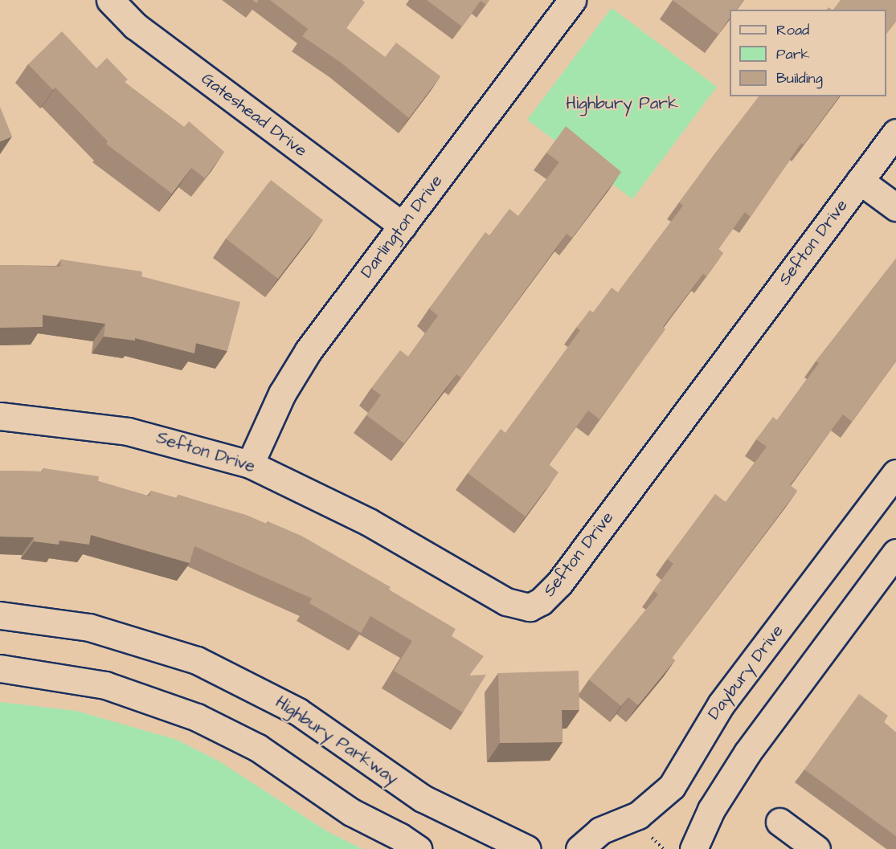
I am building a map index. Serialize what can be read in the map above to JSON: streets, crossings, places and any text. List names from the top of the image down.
{
  "streets": {
    "street": [
      "Gateshead Drive",
      "Darlington Drive",
      "Sefton Drive",
      "Daybury Drive",
      "Highbury Parkway"
    ]
  },
  "crossings": [
    ["Gateshead Drive", "Darlington Drive"],
    ["Darlington Drive", "Sefton Drive"]
  ],
  "parks": ["Highbury Park"],
  "legend": ["Road", "Park", "Building"]
}
